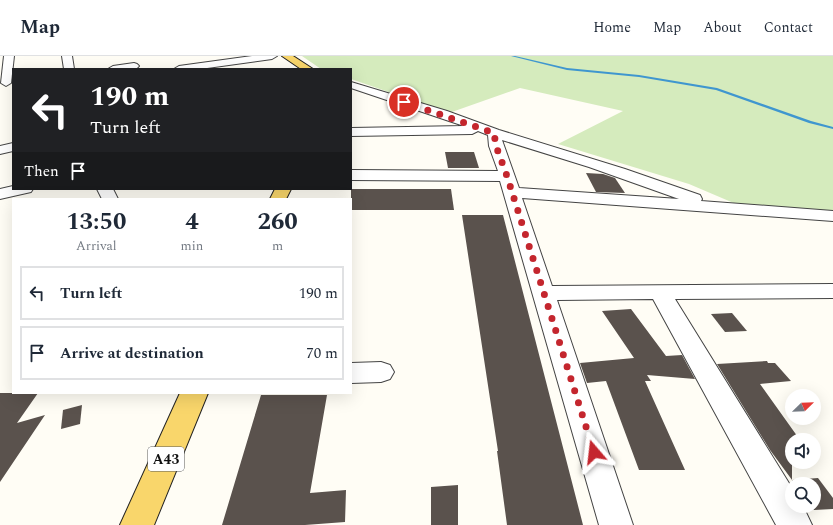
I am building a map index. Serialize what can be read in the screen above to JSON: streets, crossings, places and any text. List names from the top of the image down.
{
  "streets": {
    "main road": ["A43"]
  },
  "north": "top right",
  "page": {
    "header": "Map",
    "nav": [
      "Home",
      "Map",
      "About",
      "Contact"
    ],
    "turn": ["190 m", "Turn left"],
    "then": "Then",
    "eta": [
      "13:50",
      "Arrival",
      "4",
      "min",
      "260",
      "m"
    ],
    "list": [
      {
        "name": "Turn left",
        "value": "190 m"
      },
      {
        "name": "Arrive at destination",
        "value": "70 m"
      }
    ]
  }
}
